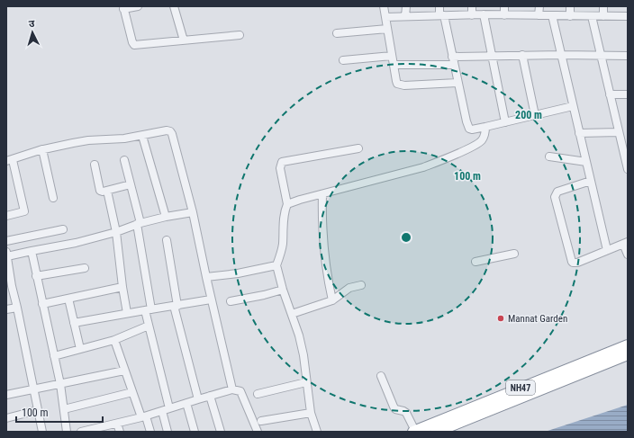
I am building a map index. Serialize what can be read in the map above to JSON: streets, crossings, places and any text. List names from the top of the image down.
{
  "streets": {
    "highway": ["NH47"]
  },
  "places": ["Mannat Garden"],
  "scale_bar": "100 m",
  "north": "top",
  "rings": ["200 m", "100 m"]
}
